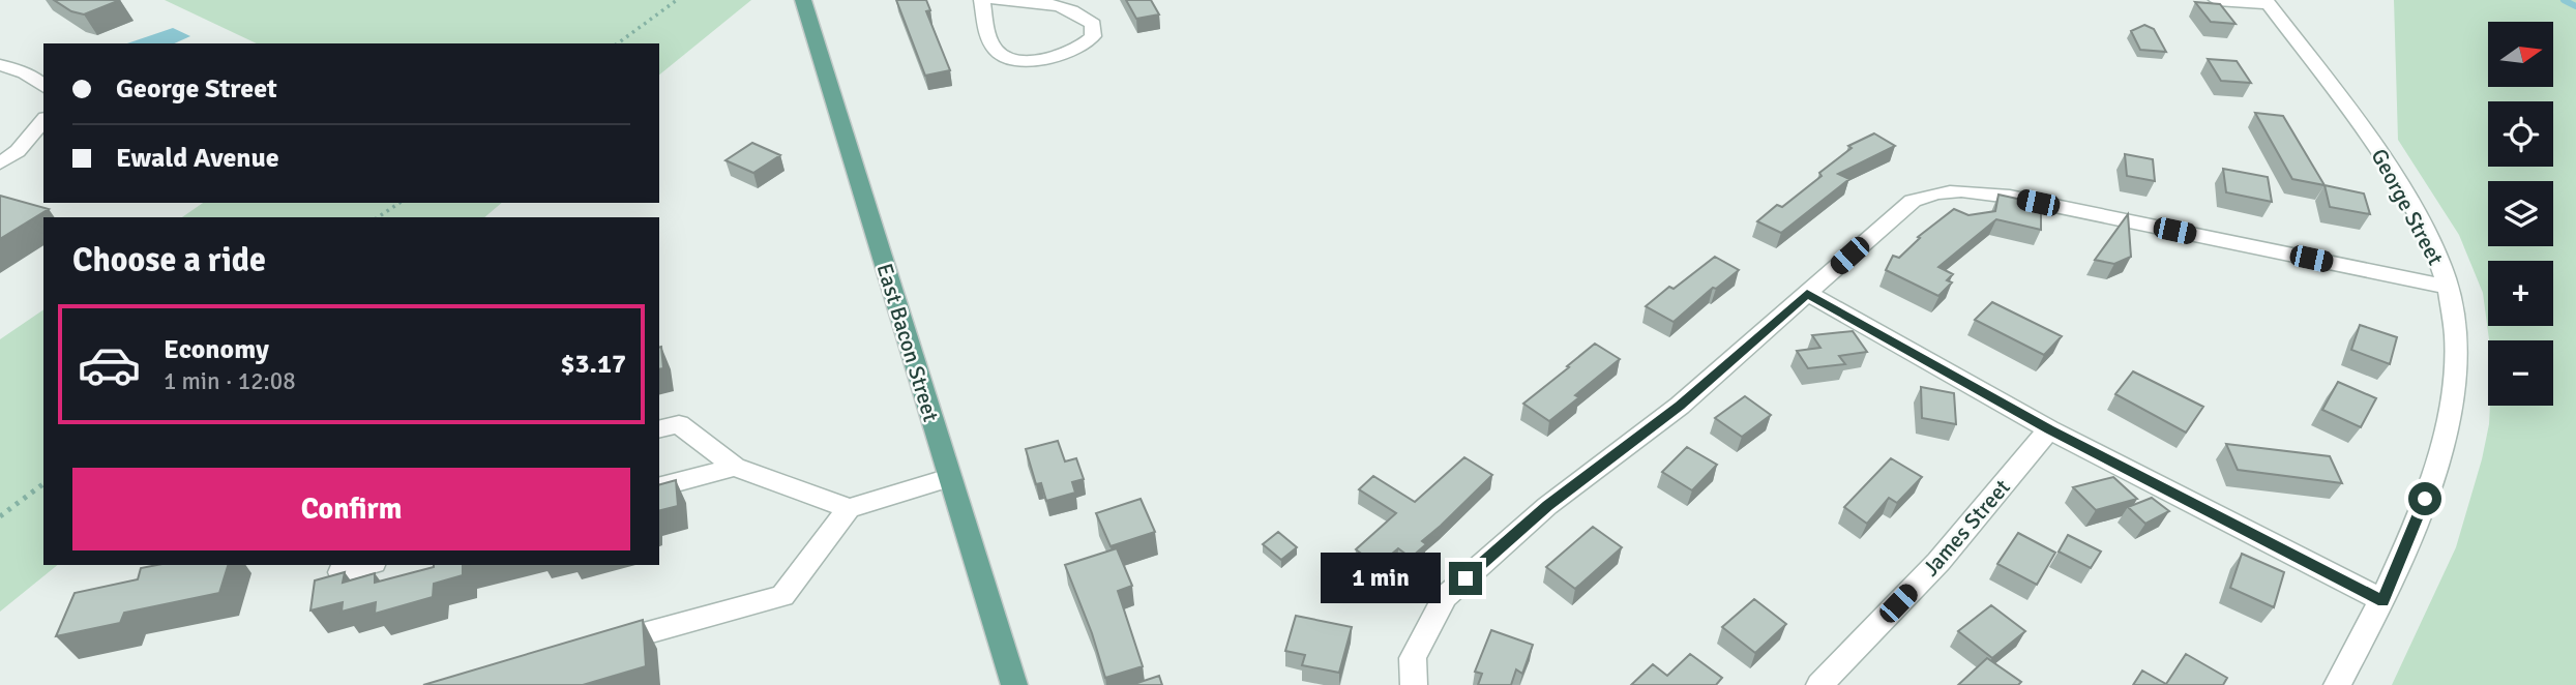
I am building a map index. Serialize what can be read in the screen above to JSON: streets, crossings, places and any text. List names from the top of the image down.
{
  "streets": {
    "main road": ["East Bacon Street"],
    "street": ["George Street", "James Street"]
  },
  "north": "right",
  "page": {
    "map_buttons": ["+", "−"],
    "banner": ["George Street", "Ewald Avenue"],
    "heading": "Choose a ride",
    "list": [
      {
        "name": "Economy",
        "note": "1 min · 12:08",
        "value": "$3.17"
      }
    ],
    "buttons": "Confirm",
    "bubble": "1 min"
  }
}
